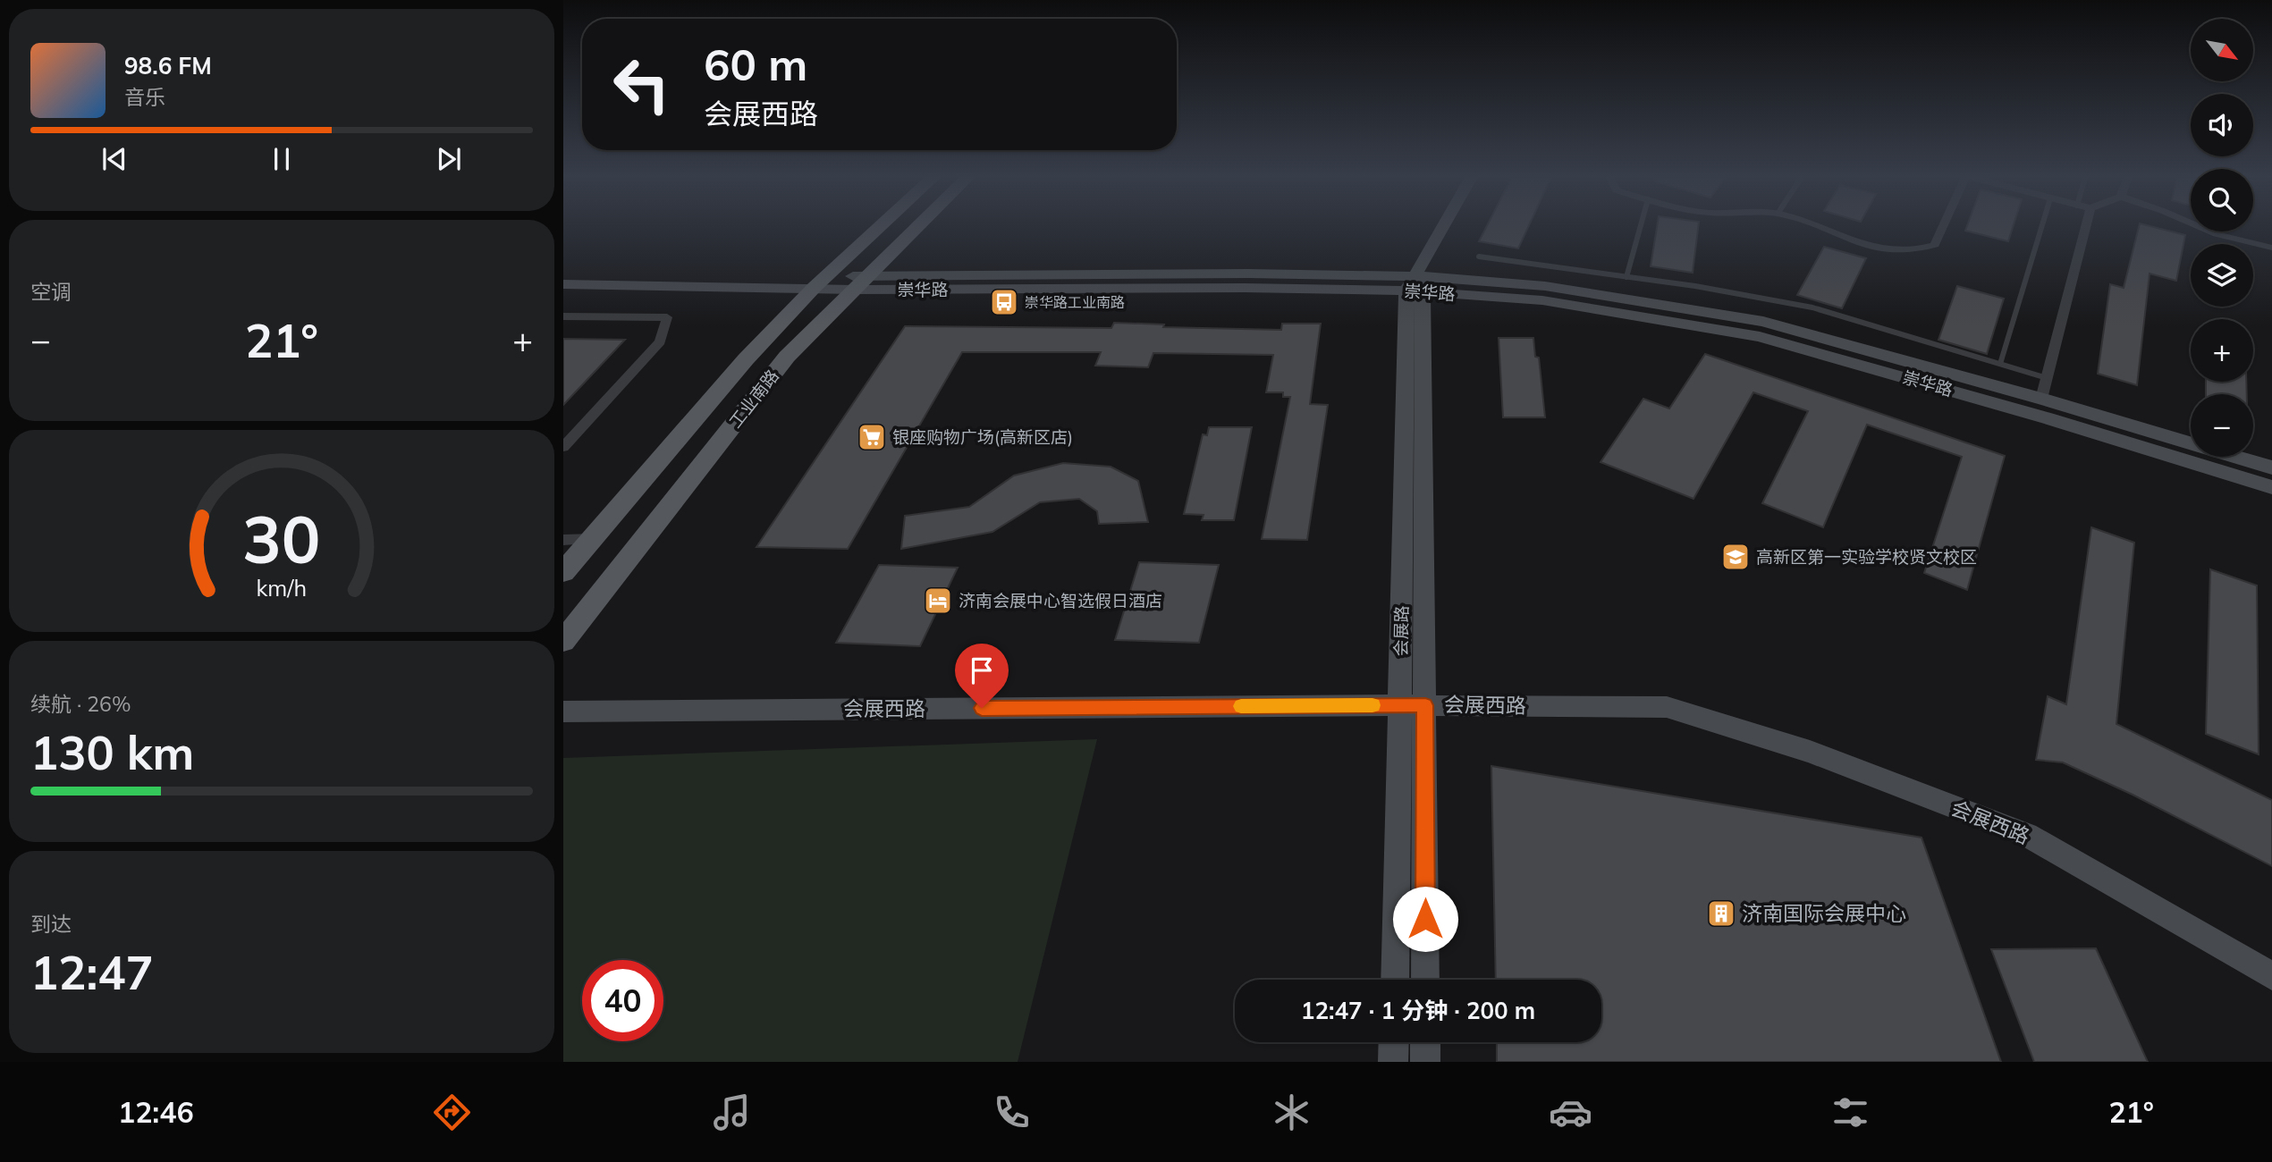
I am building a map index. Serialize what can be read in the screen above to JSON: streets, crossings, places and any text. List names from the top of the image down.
{
  "streets": {
    "main road": ["崇华路", "工业南路"],
    "street": ["会展路", "会展西路"]
  },
  "crossings": [
    ["崇华路", "工业南路"],
    ["崇华路", "会展路"],
    ["会展路", "会展西路"]
  ],
  "places": {
    "bus stop": ["崇华路工业南路"],
    "supermarket": ["银座购物广场(高新区店)"],
    "school or university": ["高新区第一实验学校贤文校区"],
    "hotel": ["济南会展中心智选假日酒店"],
    "building": ["济南国际会展中心"]
  },
  "north": "bottom right",
  "page": {
    "map_buttons": ["+", "−"],
    "turn": ["60 m", "会展西路"],
    "song": ["98.6 FM", "音乐"],
    "tile": [
      "空调",
      ["续航 · 26%", "130 km"],
      ["到达", "12:47"]
    ],
    "heat": ["−", "21°", "+"],
    "limit": "40",
    "trip": "12:47 · 1 分钟 · 200 m",
    "tabs": ["12:46", "21°"],
    "gauge": ["30", "km/h"]
  }
}
